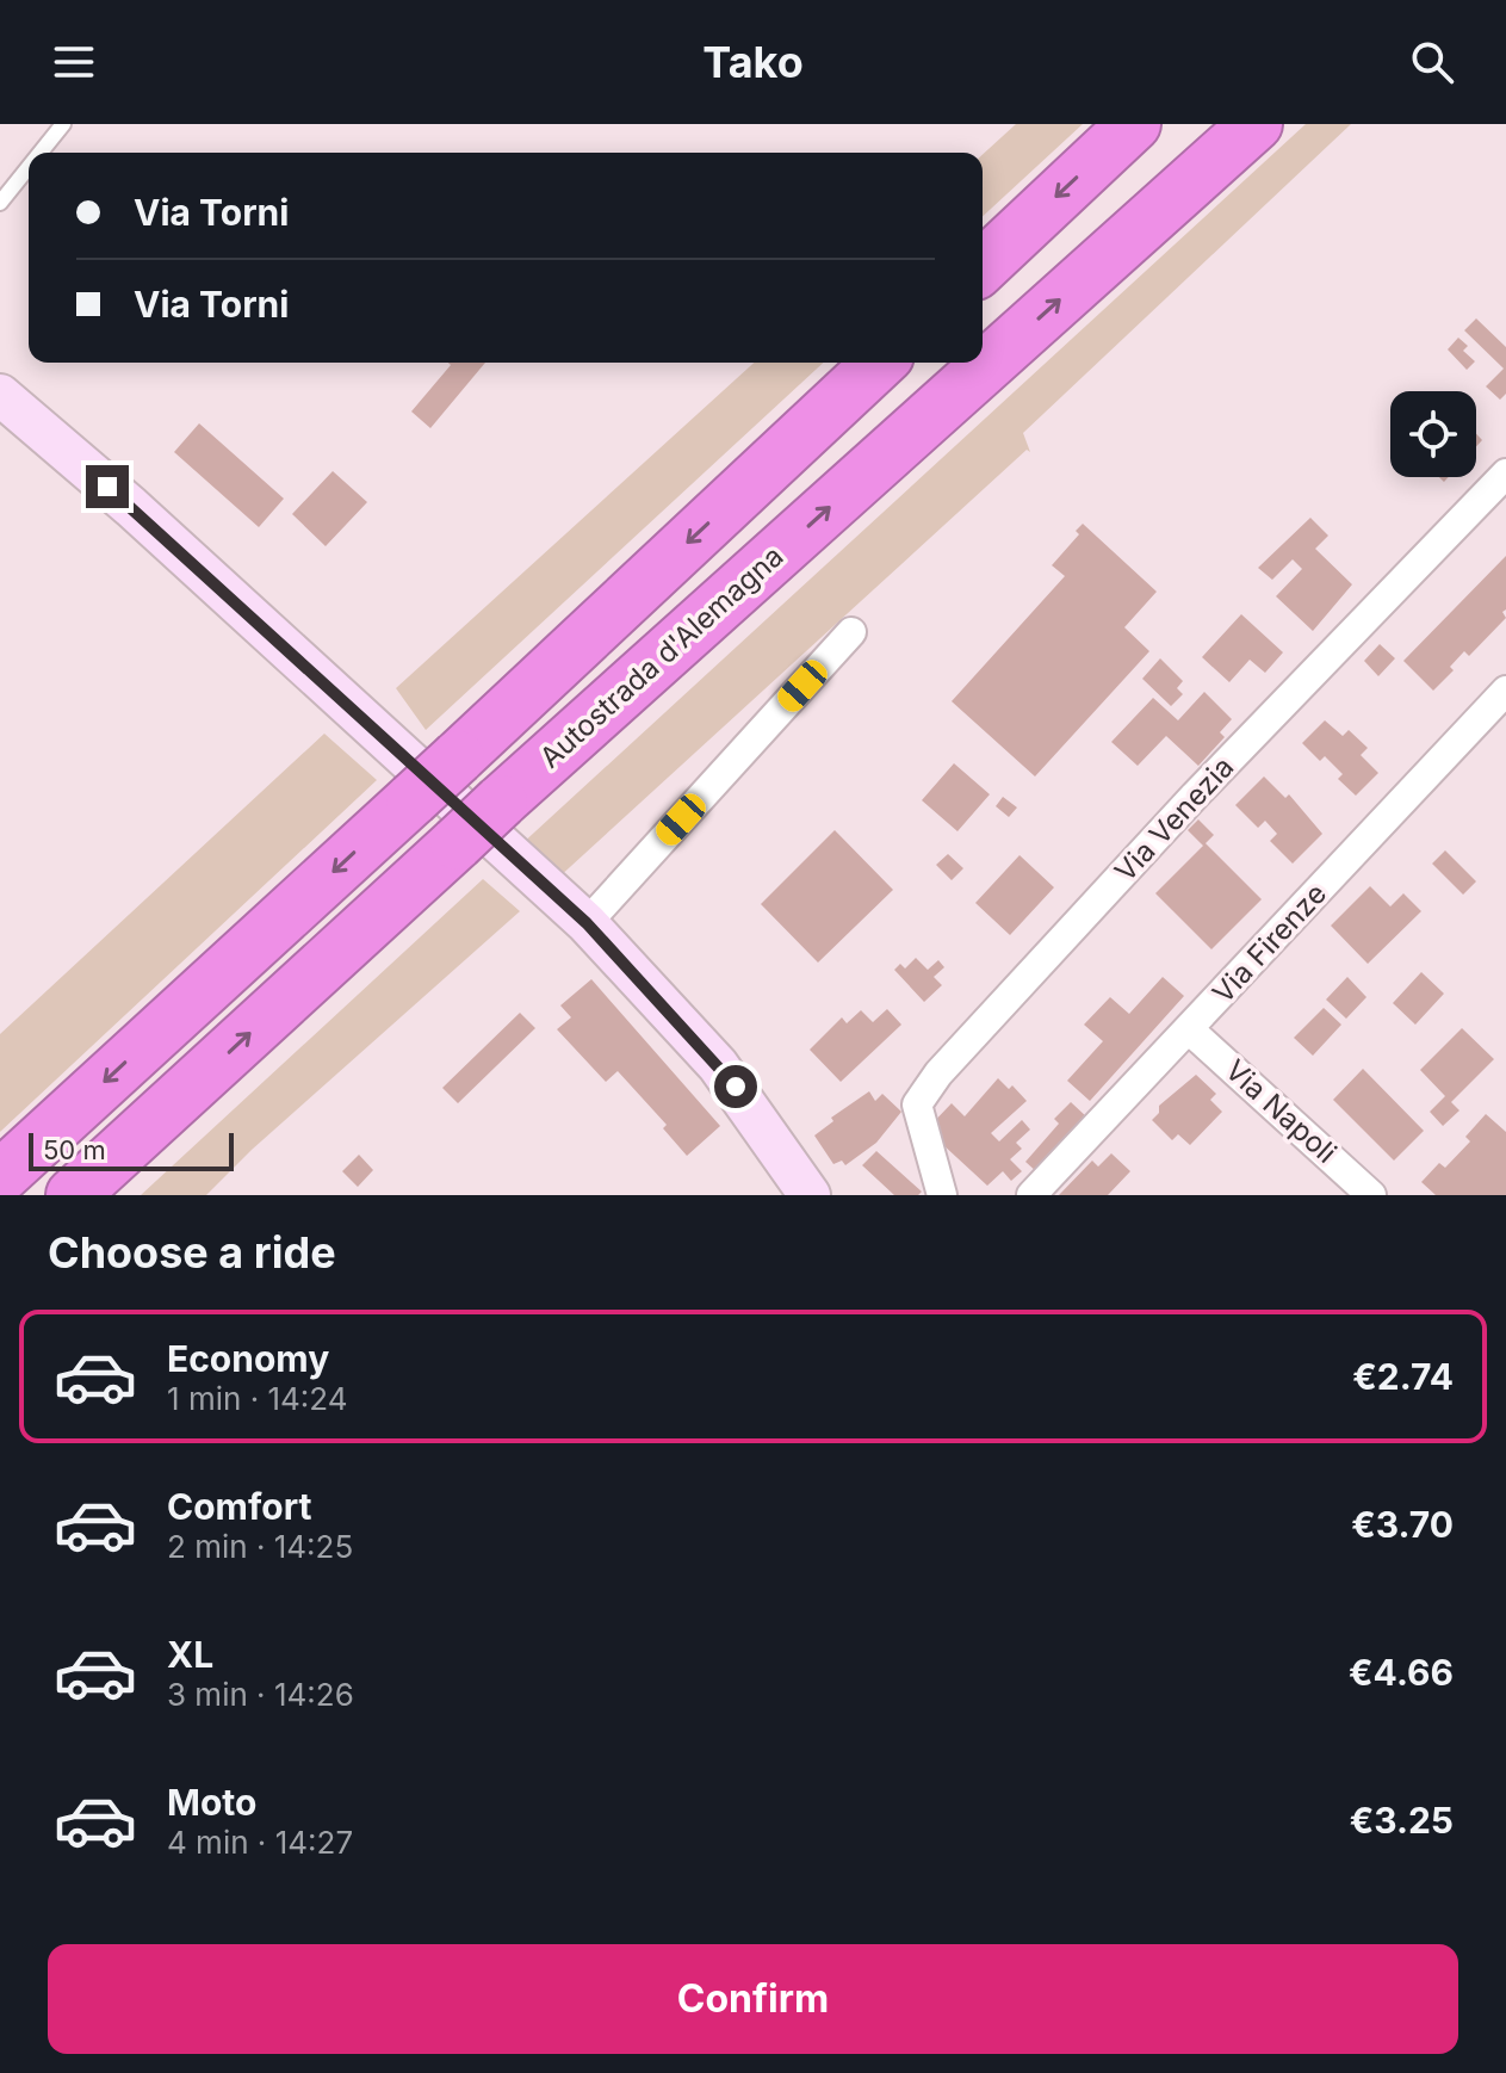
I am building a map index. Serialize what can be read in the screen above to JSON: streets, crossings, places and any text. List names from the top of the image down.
{
  "streets": {
    "highway": ["Autostrada d'Alemagna"],
    "street": ["Via Venezia", "Via Firenze", "Via Napoli"]
  },
  "crossings": [
    ["Via Firenze", "Via Napoli"]
  ],
  "scale_bar": "50 m",
  "page": {
    "header": "Tako",
    "banner": ["Via Torni", "Via Torni"],
    "scale": "50 m",
    "heading": "Choose a ride",
    "list": [
      {
        "name": "Economy",
        "note": "1 min · 14:24",
        "value": "€2.74"
      },
      {
        "name": "Comfort",
        "note": "2 min · 14:25",
        "value": "€3.70"
      },
      {
        "name": "XL",
        "note": "3 min · 14:26",
        "value": "€4.66"
      },
      {
        "name": "Moto",
        "note": "4 min · 14:27",
        "value": "€3.25"
      }
    ],
    "buttons": "Confirm"
  }
}
